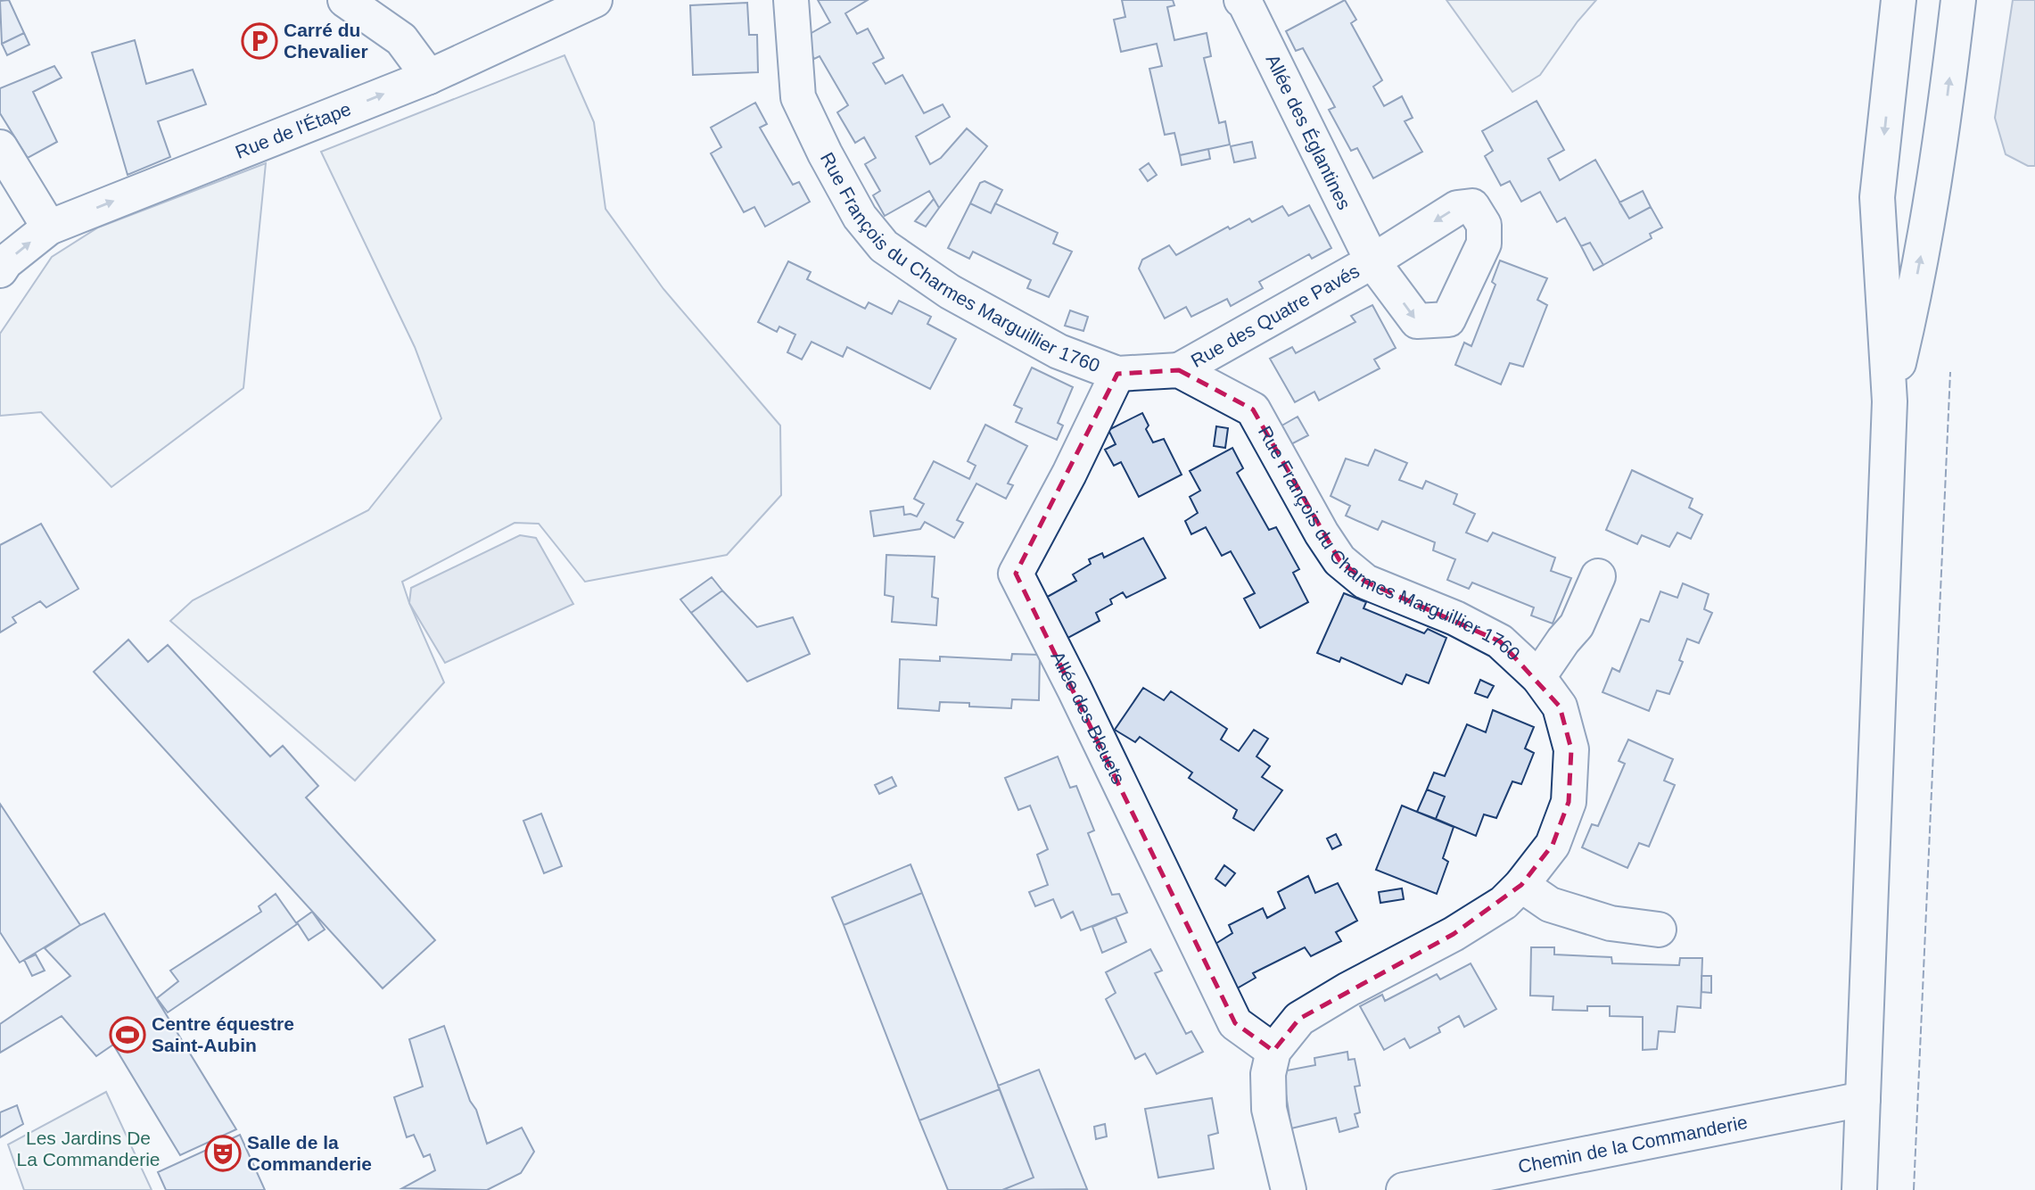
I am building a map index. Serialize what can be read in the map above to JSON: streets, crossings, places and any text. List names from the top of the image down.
{
  "streets": {
    "street": [
      "Rue de l'Étape",
      "Allée des Églantines",
      "Rue François du Charmes Marguillier 1760",
      "Rue des Quatre Pavés",
      "Allée des Bleuets",
      "Chemin de la Commanderie"
    ]
  },
  "crossings": [
    ["Allée des Églantines", "Rue des Quatre Pavés"],
    ["Rue François du Charmes Marguillier 1760", "Rue des Quatre Pavés"],
    ["Rue François du Charmes Marguillier 1760", "Allée des Bleuets"]
  ],
  "one_way": ["Rue de l'Étape"],
  "parks": ["Les Jardins De La Commanderie"],
  "places": {
    "parking": ["Carré du Chevalier"],
    "sports": ["Centre équestre Saint-Aubin"],
    "theatre": ["Salle de la Commanderie"]
  }
}
